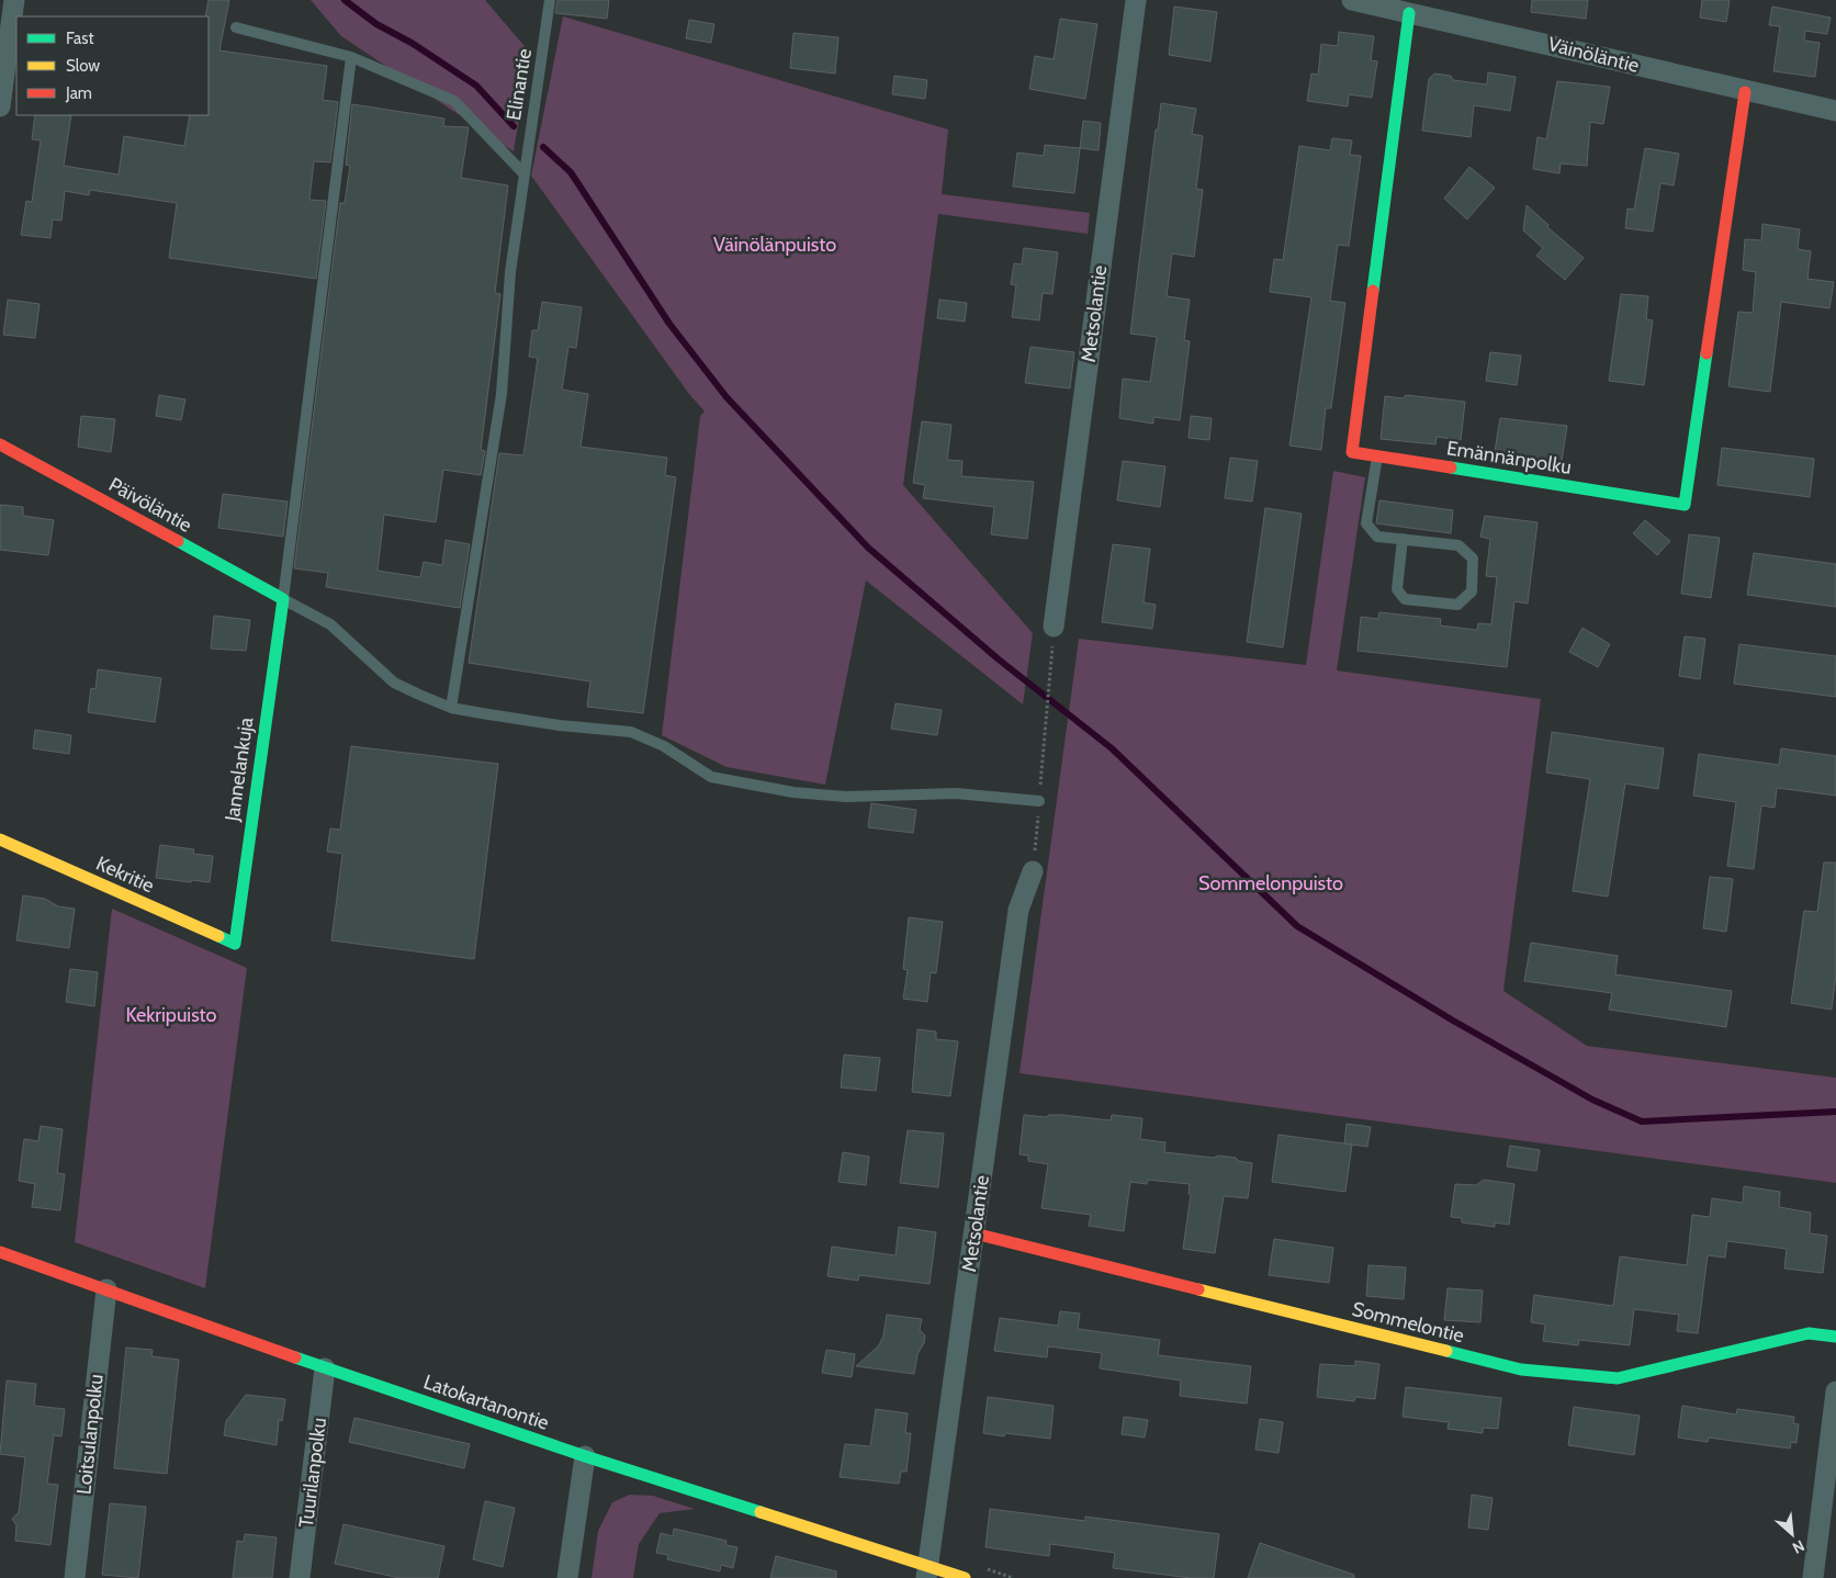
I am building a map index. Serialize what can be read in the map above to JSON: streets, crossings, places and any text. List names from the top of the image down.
{
  "streets": {
    "street": [
      "Väinöläntie",
      "Metsolantie",
      "Emännänpolku",
      "Päivöläntie",
      "Jannelankuja",
      "Kekritie",
      "Sommelontie",
      "Latokartanontie",
      "Loitsulanpolku",
      "Tuurilanpolku"
    ],
    "lane": ["Elinantie"]
  },
  "crossings": [
    ["Väinöläntie", "Emännänpolku"],
    ["Metsolantie", "Sommelontie"],
    ["Metsolantie", "Latokartanontie"],
    ["Päivöläntie", "Jannelankuja"],
    ["Jannelankuja", "Kekritie"],
    ["Latokartanontie", "Loitsulanpolku"],
    ["Latokartanontie", "Tuurilanpolku"]
  ],
  "parks": ["Väinölänpuisto", "Sommelonpuisto", "Kekripuisto"],
  "legend": ["Fast", "Slow", "Jam"],
  "north": "bottom right"
}
